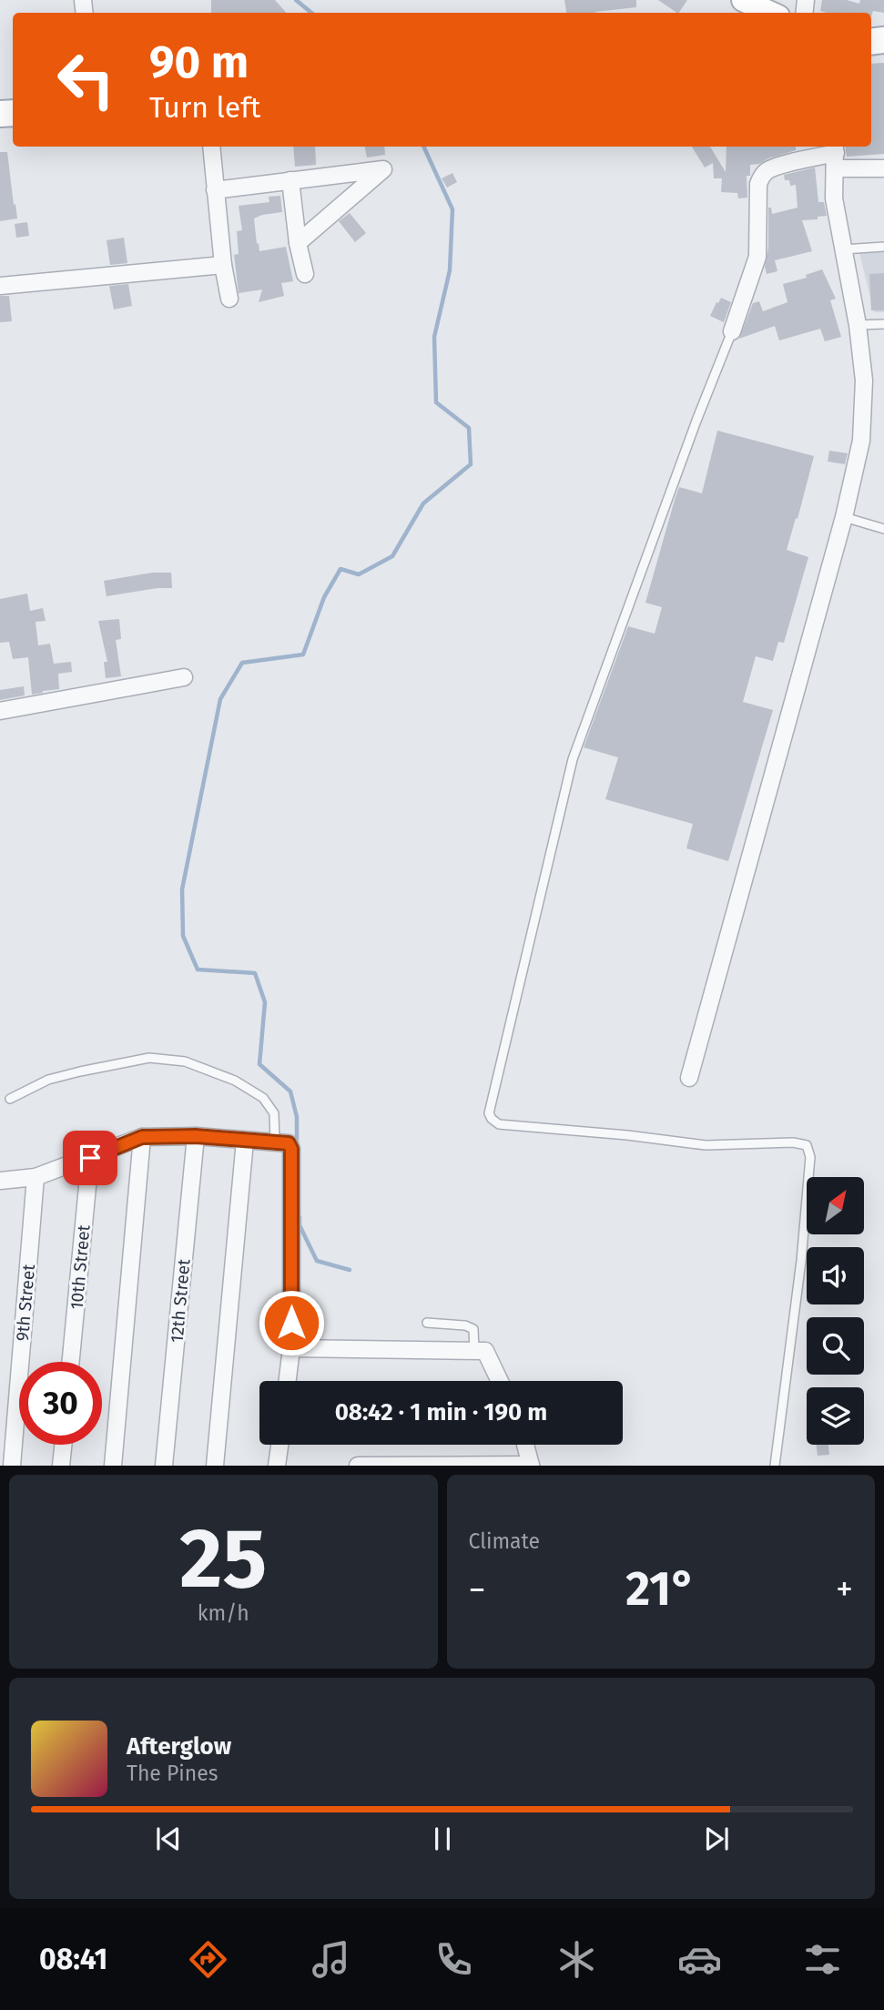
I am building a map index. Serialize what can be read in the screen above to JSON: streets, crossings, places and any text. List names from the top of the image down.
{
  "streets": {
    "street": ["10th Street", "12th Street", "9th Street"]
  },
  "north": "top right",
  "page": {
    "turn": ["90 m", "Turn left"],
    "limit": "30",
    "trip": "08:42 · 1 min · 190 m",
    "tile": [
      ["25", "km/h"],
      "Climate"
    ],
    "heat": ["−", "21°", "+"],
    "song": ["Afterglow", "The Pines"],
    "tabs": "08:41"
  }
}
